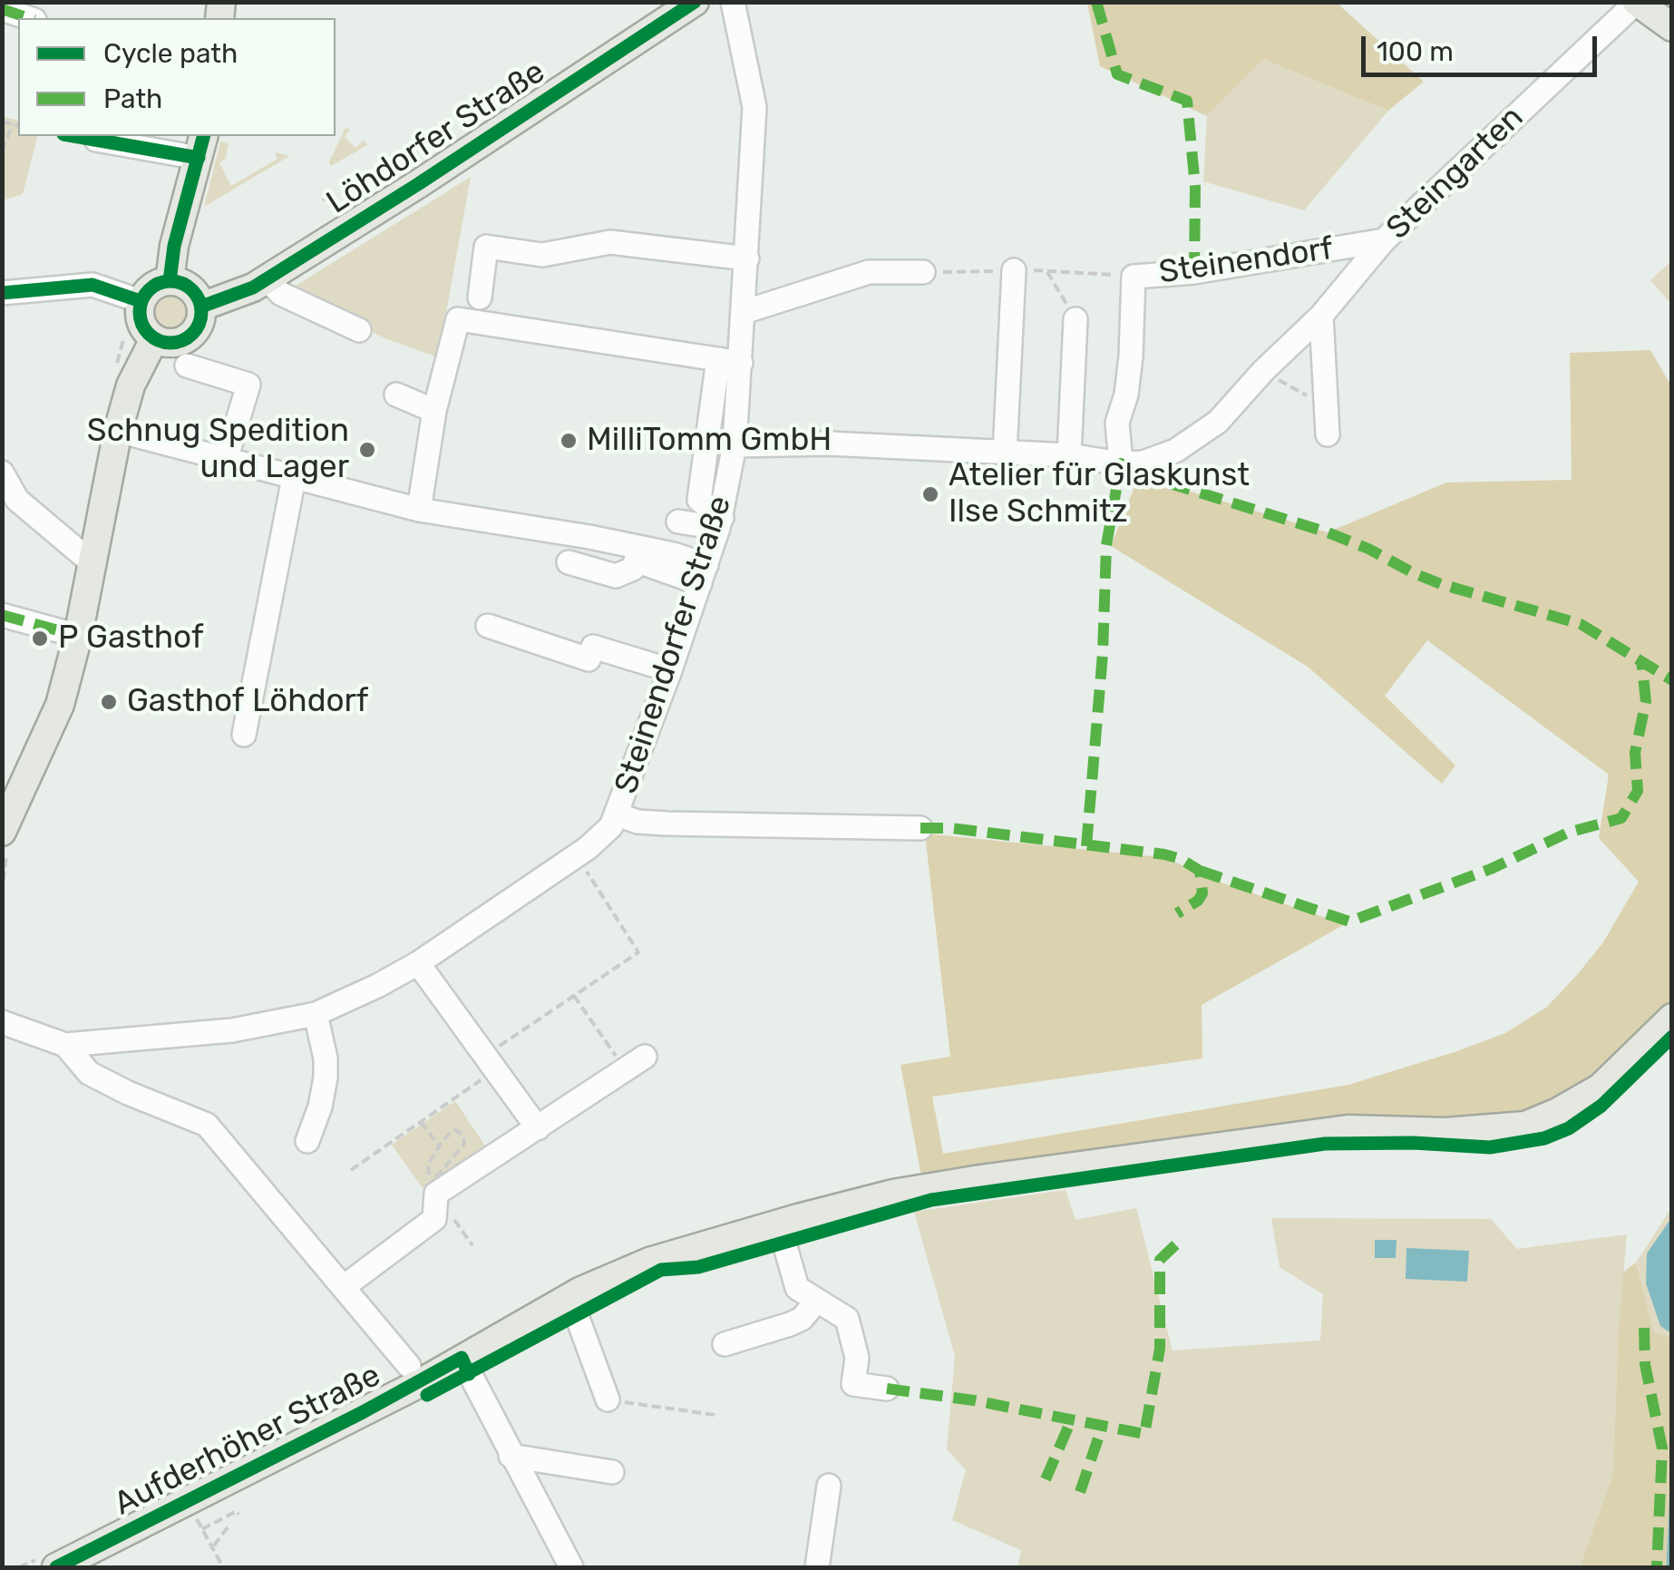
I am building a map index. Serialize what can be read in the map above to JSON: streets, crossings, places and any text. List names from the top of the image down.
{
  "streets": {
    "main road": ["Löhdorfer Straße", "Aufderhöher Straße"],
    "street": ["Steingarten", "Steinendorf", "Steinendorfer Straße"]
  },
  "crossings": [
    ["Steingarten", "Steinendorf"],
    ["Steingarten", "Steinendorfer Straße"]
  ],
  "places": [
    "MilliTomm GmbH",
    "Schnug Spedition und Lager",
    "Atelier für Glaskunst Ilse Schmitz",
    "P Gasthof",
    "Gasthof Löhdorf"
  ],
  "legend": ["Cycle path", "Path"],
  "scale_bar": "100 m"
}
